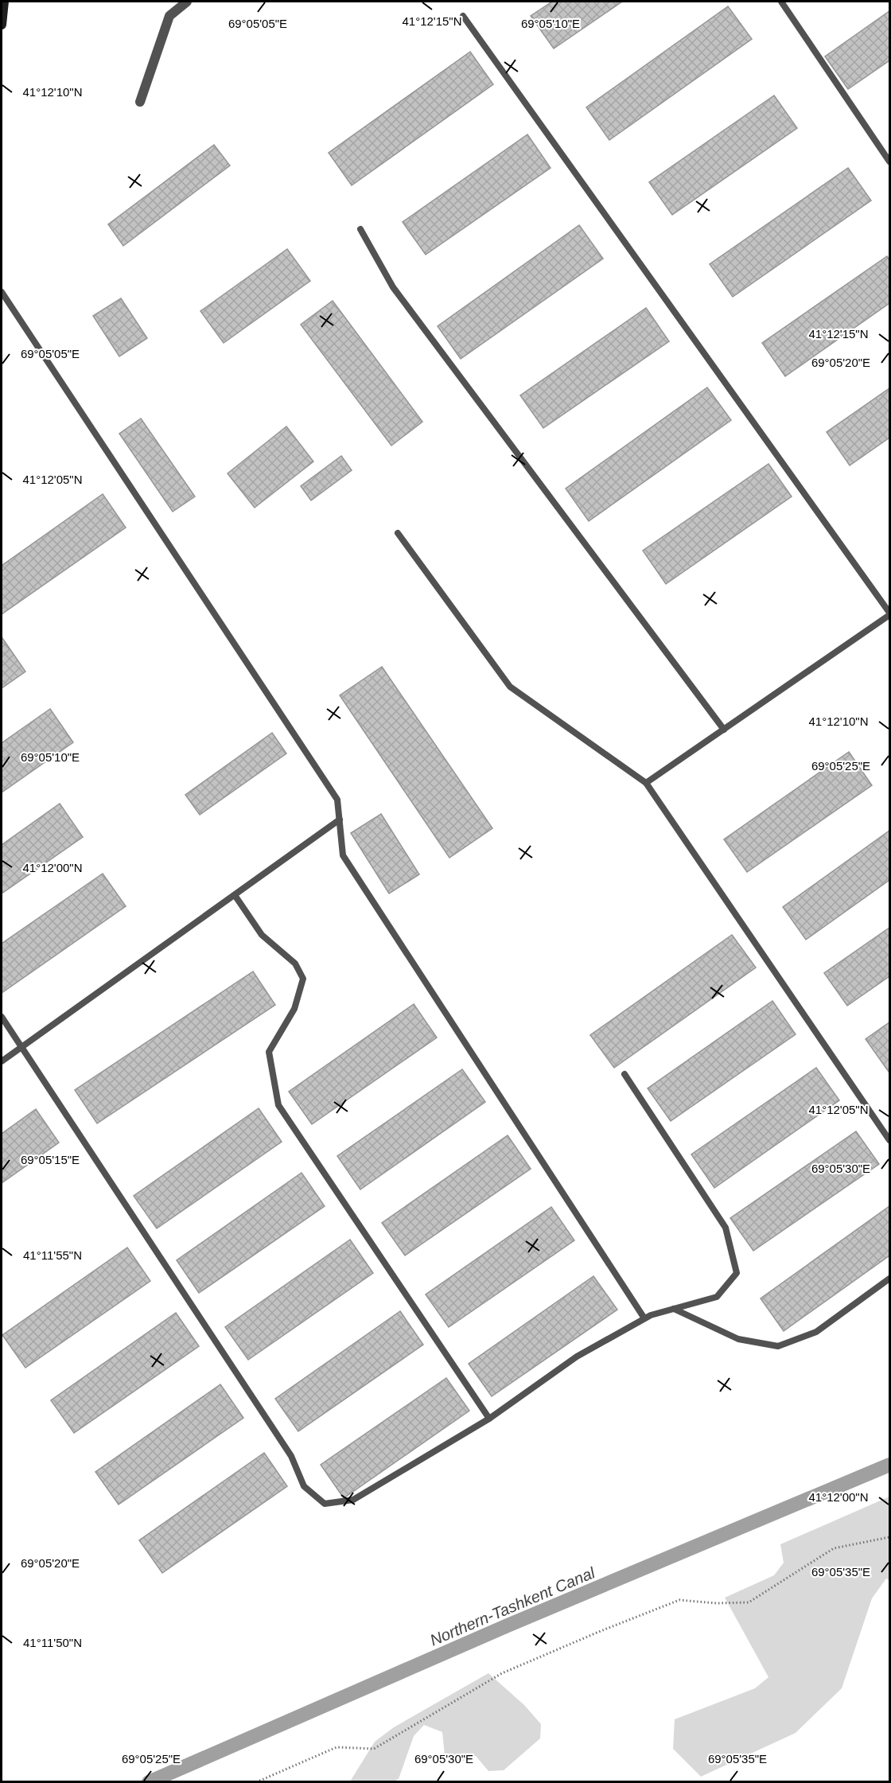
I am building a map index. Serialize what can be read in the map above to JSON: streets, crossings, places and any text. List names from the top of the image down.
{
  "water": ["Northern-Tashkent Canal"],
  "coordinates": [
    "41°12'15\"N",
    "69°05'05\"E",
    "69°05'10\"E",
    "41°12'10\"N",
    "69°05'20\"E",
    "41°12'05\"N",
    "69°05'25\"E",
    "41°12'00\"N",
    "69°05'15\"E",
    "69°05'30\"E",
    "41°11'55\"N",
    "69°05'35\"E",
    "41°11'50\"N"
  ]
}
